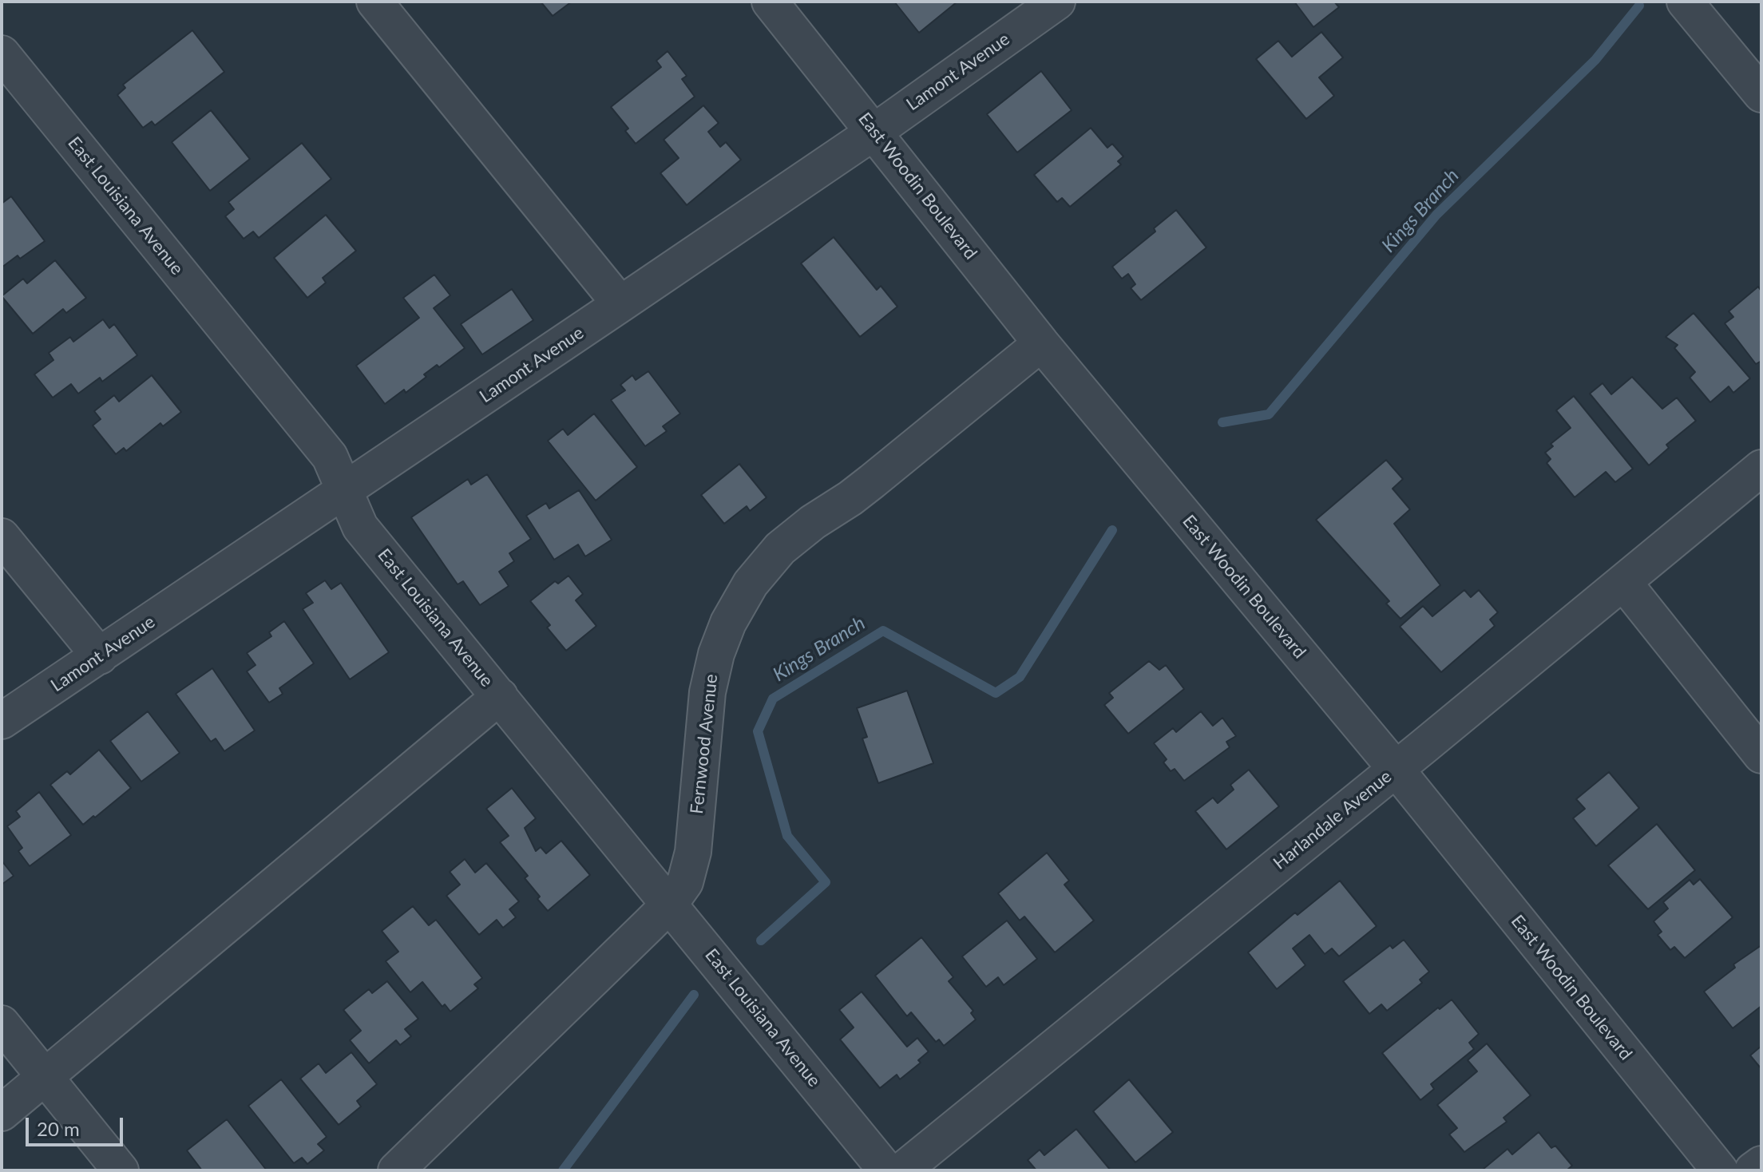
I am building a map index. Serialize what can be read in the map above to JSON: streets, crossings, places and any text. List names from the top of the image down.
{
  "streets": {
    "street": [
      "Lamont Avenue",
      "East Woodin Boulevard",
      "East Louisiana Avenue",
      "Fernwood Avenue",
      "Harlandale Avenue"
    ]
  },
  "crossings": [
    ["Lamont Avenue", "East Woodin Boulevard"],
    ["Lamont Avenue", "East Louisiana Avenue"],
    ["East Woodin Boulevard", "Fernwood Avenue"],
    ["East Woodin Boulevard", "Harlandale Avenue"],
    ["East Louisiana Avenue", "Fernwood Avenue"]
  ],
  "water": ["Kings Branch"],
  "scale_bar": "20 m"
}
